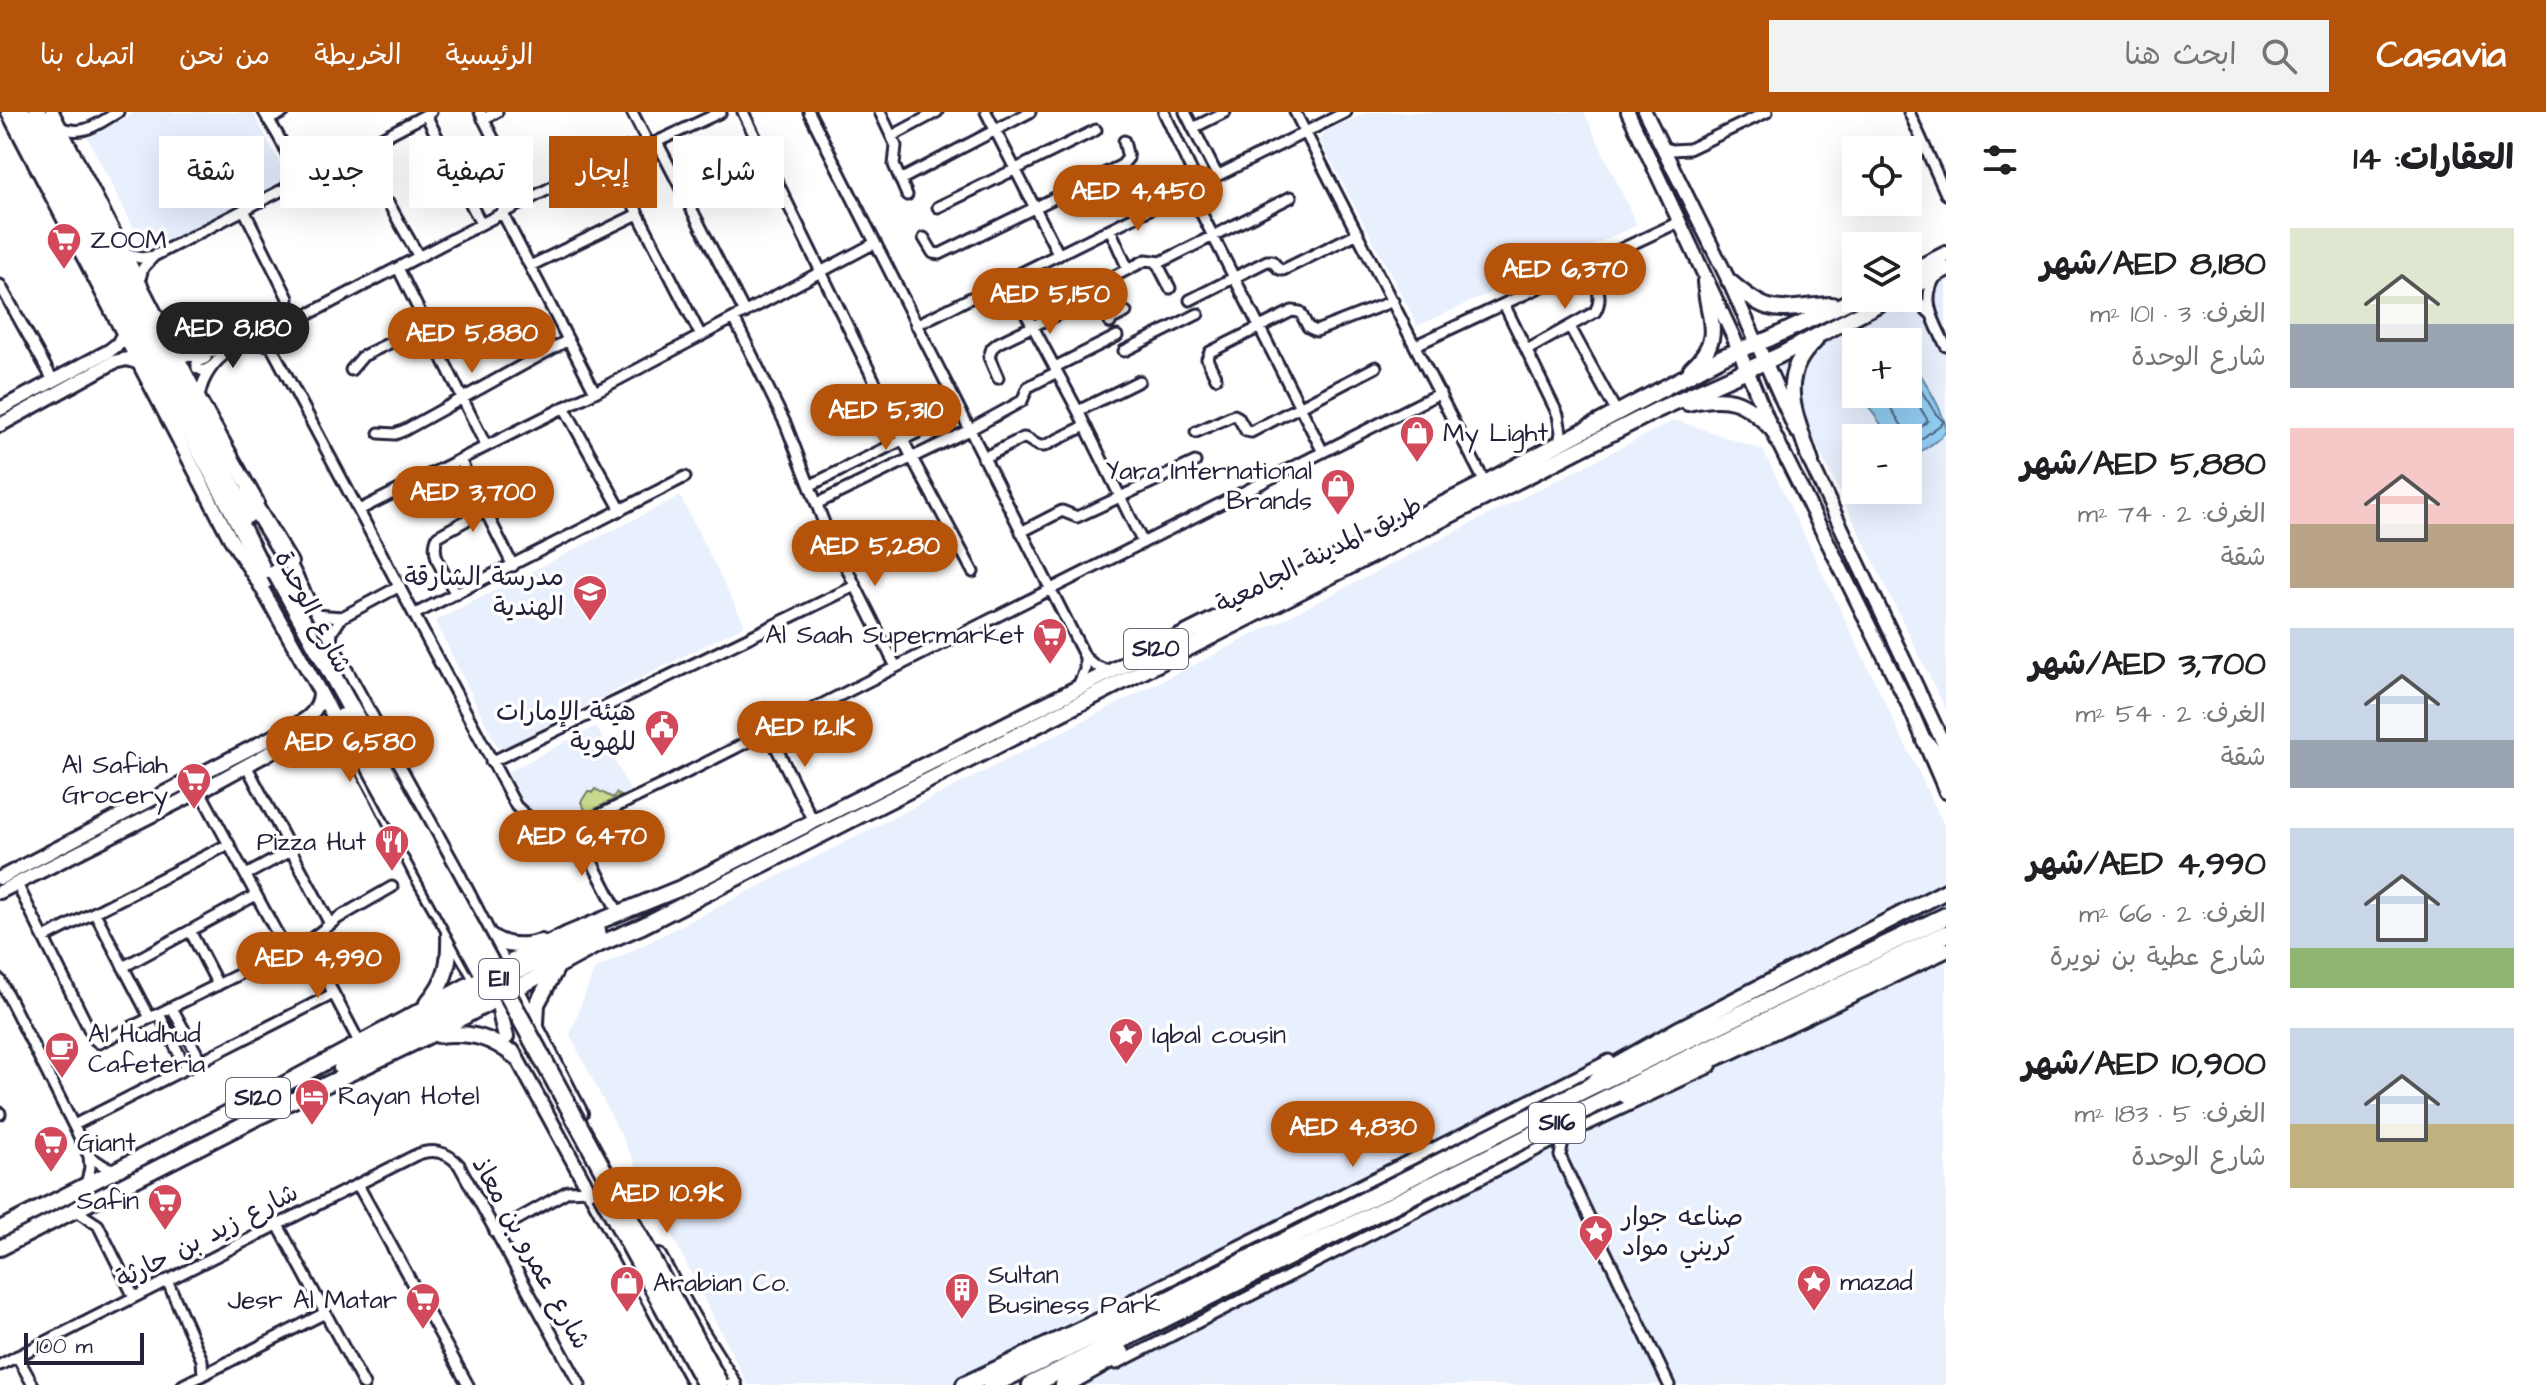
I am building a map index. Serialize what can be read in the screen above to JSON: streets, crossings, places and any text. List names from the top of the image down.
{
  "streets": {
    "highway": ["شارع الوحدة", "E11", "S116"],
    "main road": ["طريق المدينة الجامعية", "S120"],
    "street": ["شارع زيد بن حارثة", "شارع عمرو بن معاذ"]
  },
  "crossings": [
    ["شارع زيد بن حارثة", "شارع عمرو بن معاذ"]
  ],
  "places": {
    "supermarket": [
      "ZOOM",
      "Al Saah Supermarket",
      "Al Safiah Grocery",
      "Giant",
      "Safin",
      "Jesr Al Matar"
    ],
    "shop": ["My Light", "Yara International Brands", "Arabian Co."],
    "school or university": ["مدرسة الشارقة الهندية"],
    "public building": ["هيئة الإمارات للهوية"],
    "restaurant": ["Pizza Hut"],
    "place": ["Iqbal cousin", "صناعه جوار كريني مواد", "mazad"],
    "cafe": ["Al Hudhud Cafeteria"],
    "hotel": ["Rayan Hotel"],
    "building": ["Sultan Business Park"]
  },
  "scale_bar": "100 m",
  "page": {
    "header": "Casavia",
    "search": "ابحث هنا",
    "nav": [
      "الرئيسية",
      "الخريطة",
      "من نحن",
      "اتصل بنا"
    ],
    "heading": "العقارات: 14",
    "map_buttons": ["+", "−"],
    "chip": [
      "شراء",
      "إيجار",
      "تصفية",
      "جديد",
      "شقة"
    ],
    "price": [
      "AED 4,450",
      "AED 6,370",
      "AED 5,150",
      "AED 8,180",
      "AED 5,880",
      "AED 5,310",
      "AED 3,700",
      "AED 5,280",
      "AED 12.1K",
      "AED 6,580",
      "AED 6,470",
      "AED 4,990",
      "AED 4,830",
      "AED 10.9K"
    ],
    "list": [
      {
        "name": "AED 8,180/شهر",
        "note": "الغرف: 3 · 101 m² · شارع الوحدة"
      },
      {
        "name": "AED 5,880/شهر",
        "note": "الغرف: 2 · 74 m² · شقة"
      },
      {
        "name": "AED 3,700/شهر",
        "note": "الغرف: 2 · 54 m² · شقة"
      },
      {
        "name": "AED 4,990/شهر",
        "note": "الغرف: 2 · 66 m² · شارع عطية بن نويرة"
      },
      {
        "name": "AED 10,900/شهر",
        "note": "الغرف: 5 · 183 m² · شارع الوحدة"
      }
    ],
    "scale": "100 m"
  }
}
